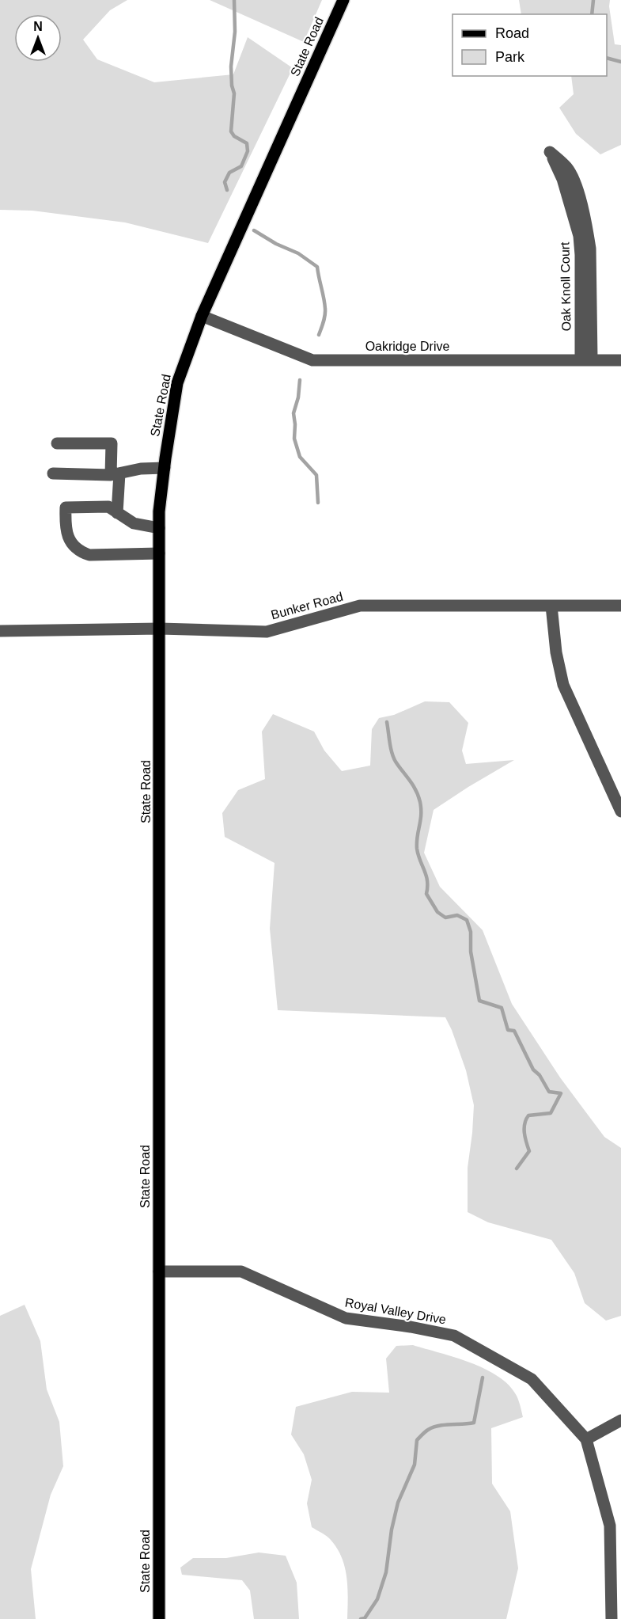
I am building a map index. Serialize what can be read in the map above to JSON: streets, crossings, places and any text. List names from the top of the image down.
{
  "streets": {
    "main road": ["State Road"],
    "street": [
      "Oak Knoll Court",
      "Oakridge Drive",
      "Bunker Road",
      "Royal Valley Drive"
    ]
  },
  "crossings": [
    ["State Road", "Oakridge Drive"],
    ["State Road", "Bunker Road"],
    ["State Road", "Royal Valley Drive"],
    ["Oak Knoll Court", "Oakridge Drive"]
  ],
  "legend": ["Road", "Park"],
  "north": "top"
}
